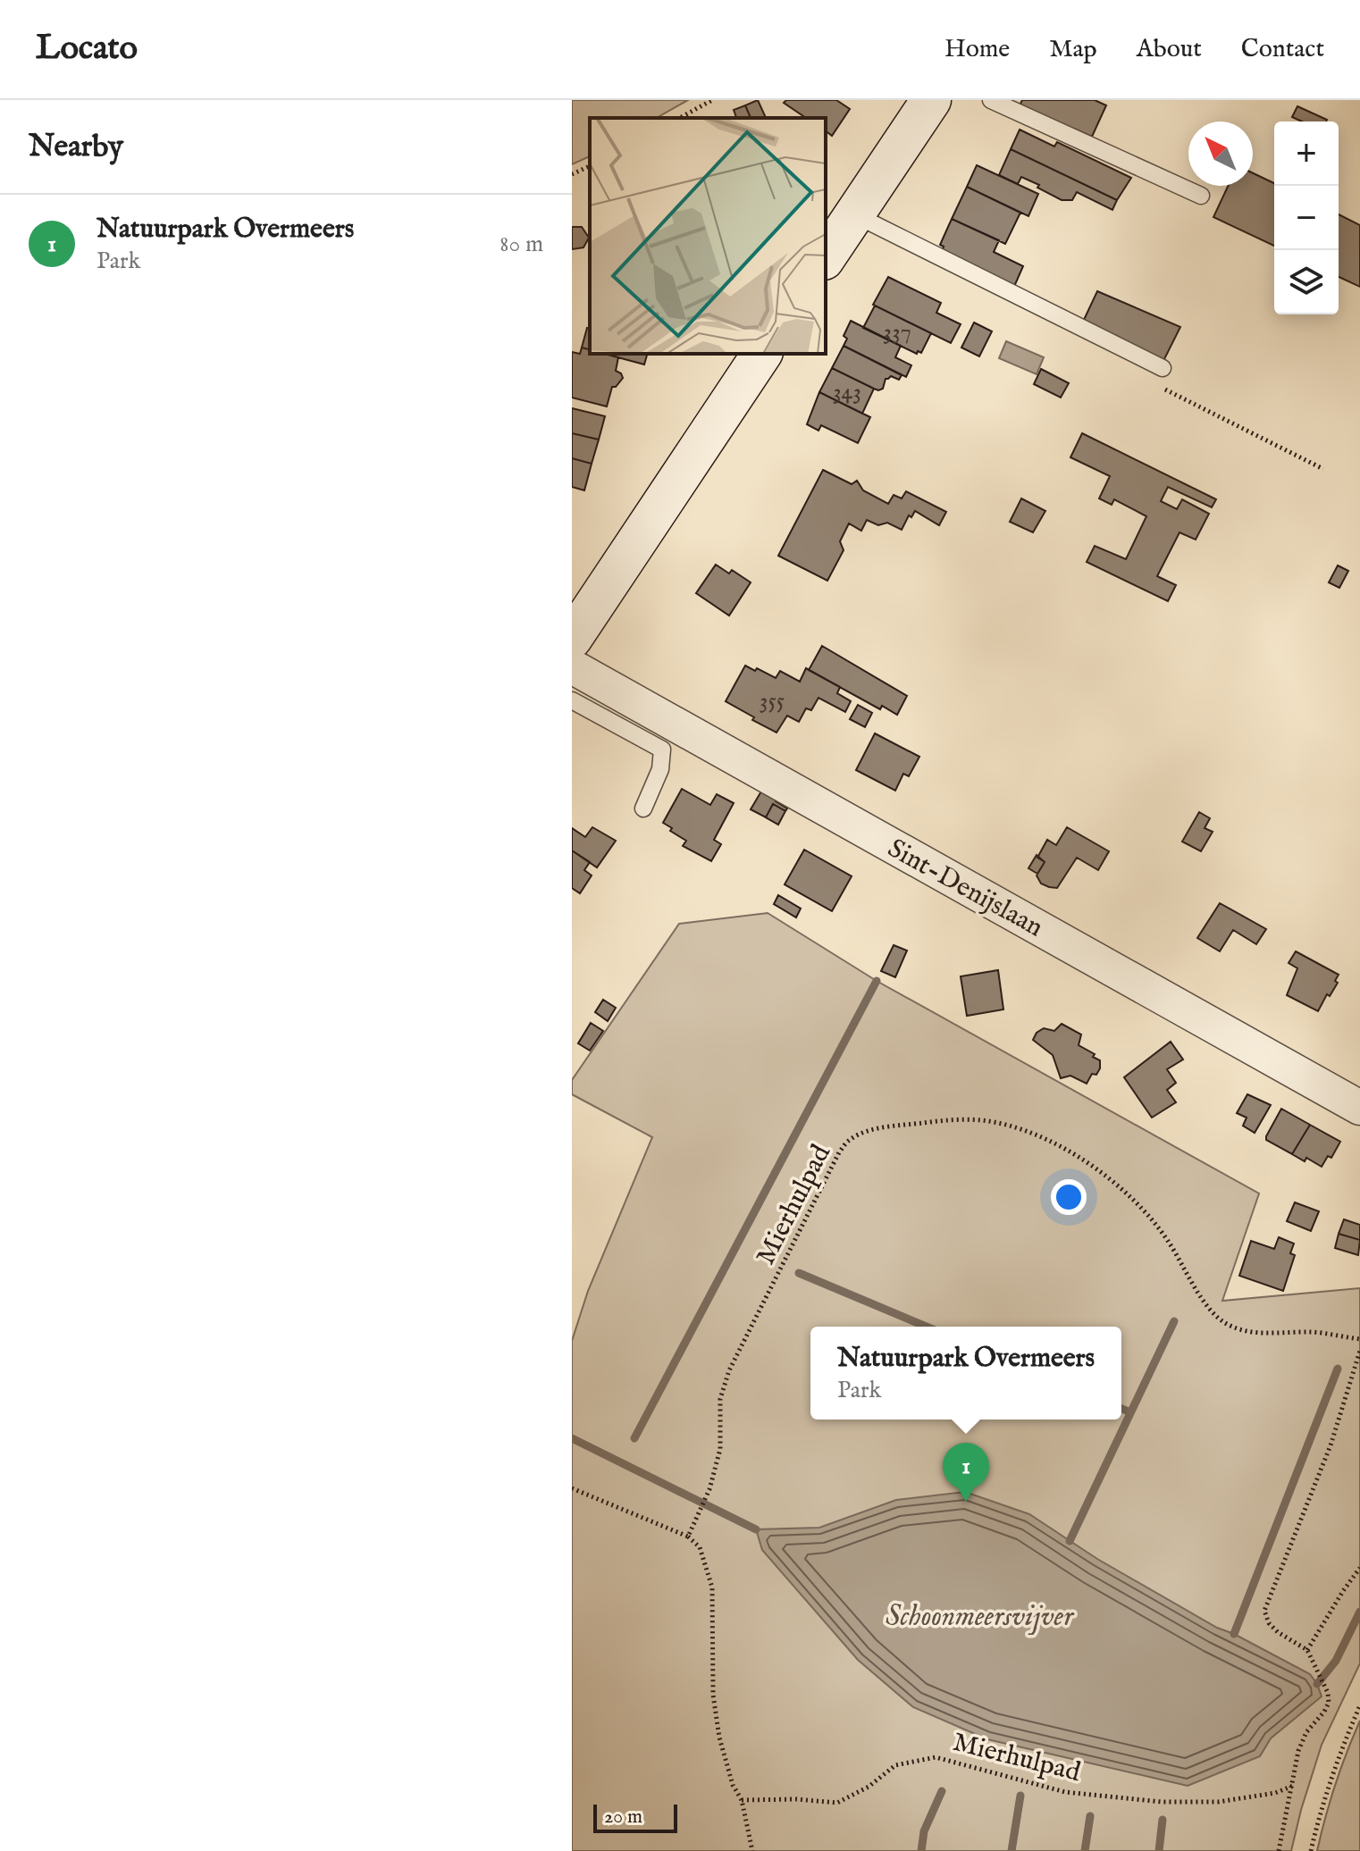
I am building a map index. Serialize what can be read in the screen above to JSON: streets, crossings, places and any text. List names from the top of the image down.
{
  "streets": {
    "street": ["Sint-Denijslaan"],
    "path": ["Mierhulpad"]
  },
  "water": ["Schoonmeersvijver"],
  "house_numbers": ["337", "343", "355"],
  "scale_bar": "20 m",
  "north": "top left",
  "page": {
    "header": "Locato",
    "nav": [
      "Home",
      "Map",
      "About",
      "Contact"
    ],
    "heading": "Nearby",
    "map_buttons": ["+", "−"],
    "list": [
      {
        "mark": "1",
        "name": "Natuurpark Overmeers",
        "note": "Park",
        "value": "80 m"
      }
    ],
    "popup": ["Natuurpark Overmeers", "Park"],
    "pins": "1",
    "scale": "20 m"
  }
}
